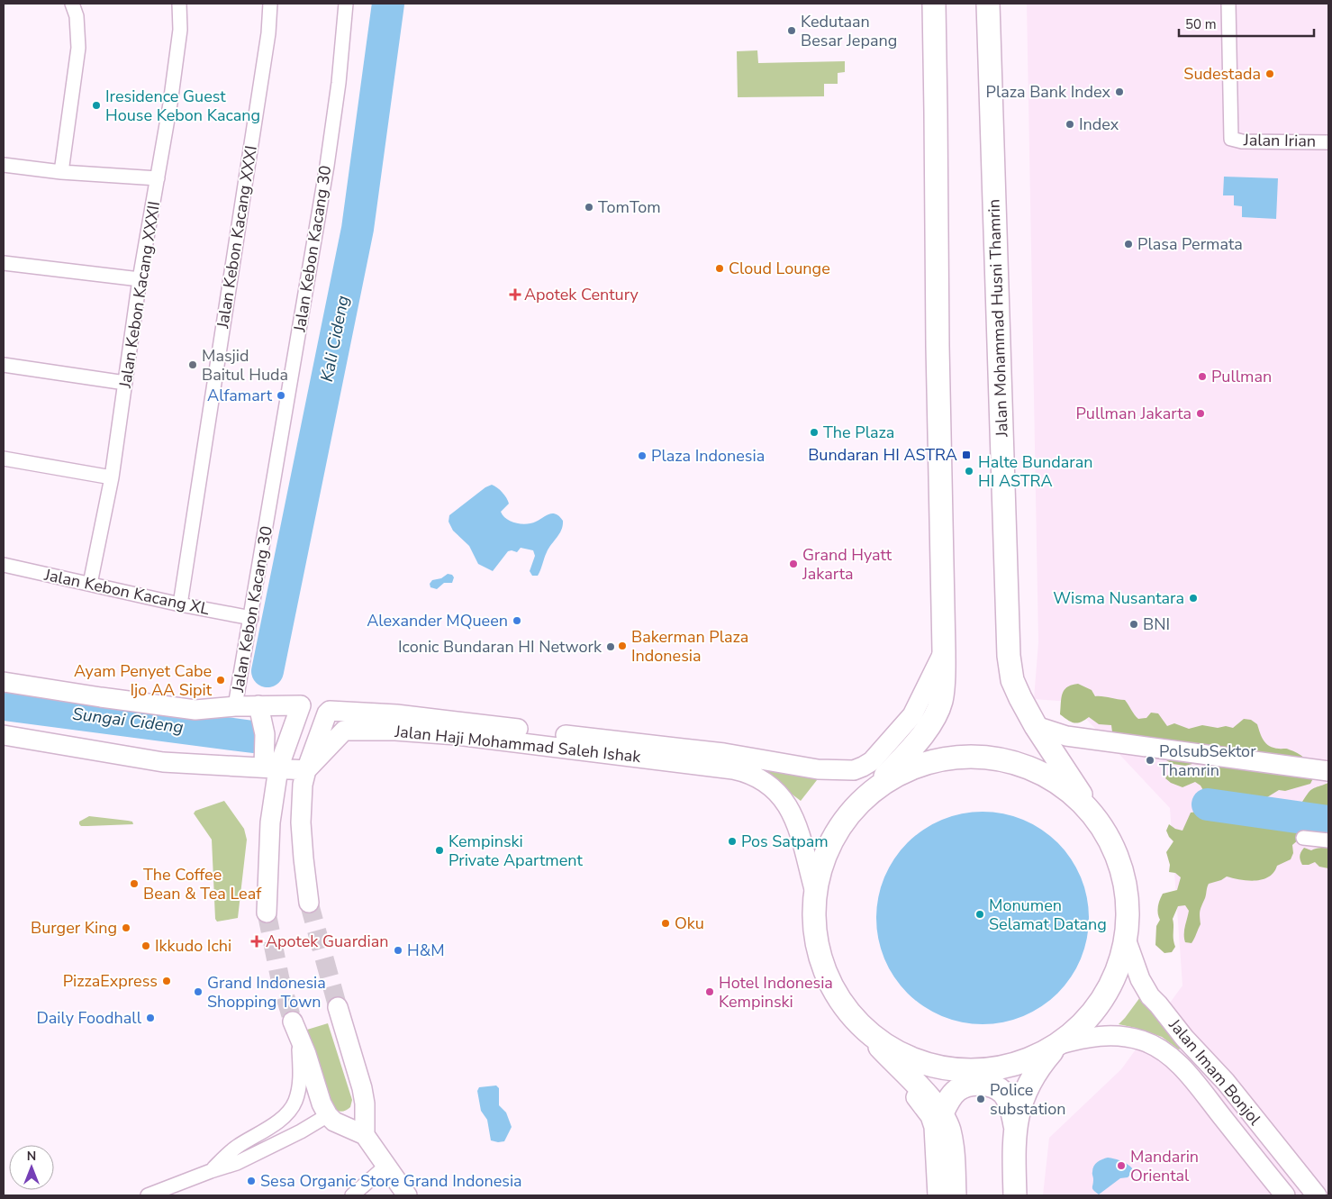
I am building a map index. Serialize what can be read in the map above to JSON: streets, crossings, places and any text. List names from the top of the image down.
{
  "streets": {
    "main road": ["Jalan Mohammad Husni Thamrin"],
    "street": [
      "Jalan Irian",
      "Jalan Kebon Kacang XXXI",
      "Jalan Kebon Kacang 30",
      "Jalan Kebon Kacang XXXII",
      "Jalan Kebon Kacang XL",
      "Jalan Haji Mohammad Saleh Ishak",
      "Jalan Imam Bonjol"
    ]
  },
  "crossings": [
    ["Jalan Kebon Kacang XXXI", "Jalan Kebon Kacang XL"],
    ["Jalan Kebon Kacang 30", "Jalan Kebon Kacang XL"],
    ["Jalan Kebon Kacang XXXII", "Jalan Kebon Kacang XL"]
  ],
  "water": ["Kali Cideng", "Sungai Cideng"],
  "places": {
    "other": [
      "Kedutaan Besar Jepang",
      "Sudestada",
      "Plaza Bank Index",
      "Iresidence Guest House Kebon Kacang",
      "Index",
      "TomTom",
      "Plasa Permata",
      "Cloud Lounge",
      "Masjid Baitul Huda",
      "Pullman",
      "Alfamart",
      "Pullman Jakarta",
      "The Plaza",
      "Plaza Indonesia",
      "Halte Bundaran HI ASTRA",
      "Grand Hyatt Jakarta",
      "Wisma Nusantara",
      "Alexander MQueen",
      "BNI",
      "Bakerman Plaza Indonesia",
      "Iconic Bundaran HI Network",
      "Ayam Penyet Cabe Ijo AA Sipit",
      "PolsubSektor Thamrin",
      "Pos Satpam",
      "Kempinski Private Apartment",
      "The Coffee Bean & Tea Leaf",
      "Monumen Selamat Datang",
      "Oku",
      "Burger King",
      "Ikkudo Ichi",
      "H&M",
      "PizzaExpress",
      "Grand Indonesia Shopping Town",
      "Hotel Indonesia Kempinski",
      "Daily Foodhall",
      "Police substation",
      "Mandarin Oriental",
      "Sesa Organic Store Grand Indonesia"
    ],
    "health": ["Apotek Century", "Apotek Guardian"],
    "transit": ["Bundaran HI ASTRA"]
  },
  "scale_bar": "50 m",
  "north": "top"
}
